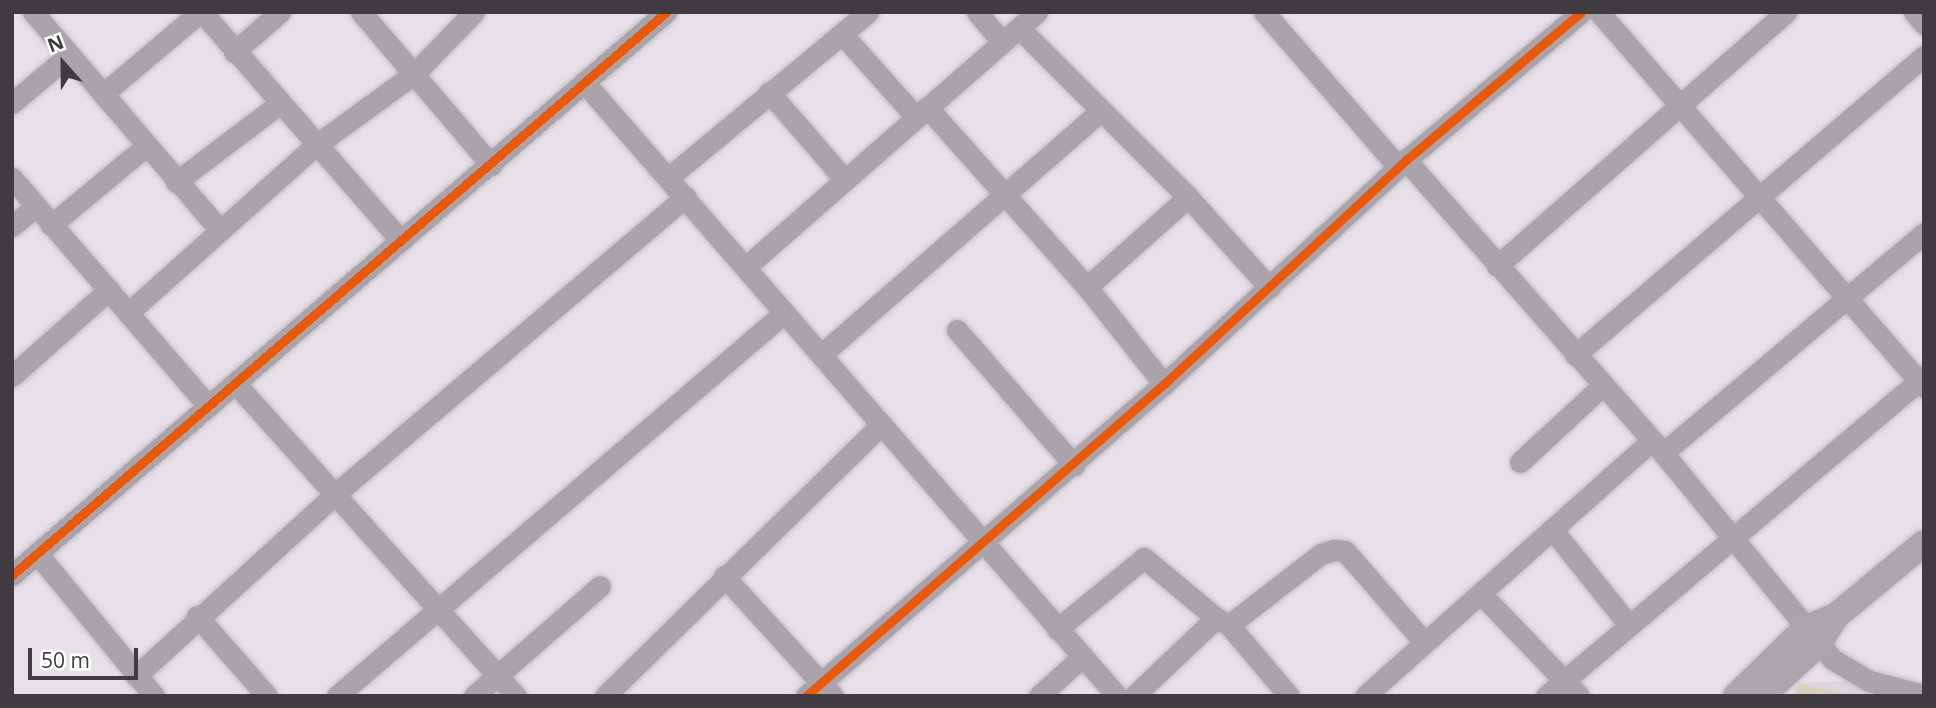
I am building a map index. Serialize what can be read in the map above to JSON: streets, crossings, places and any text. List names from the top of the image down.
{
  "scale_bar": "50 m",
  "north": "top"
}
